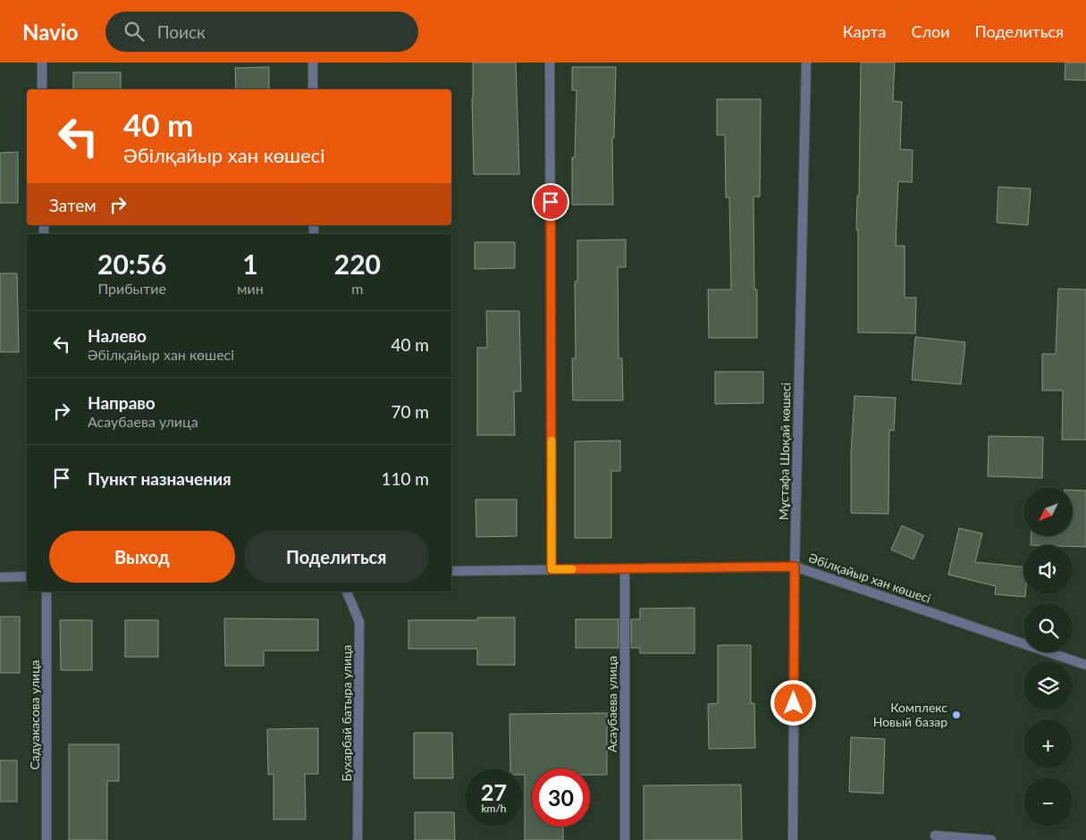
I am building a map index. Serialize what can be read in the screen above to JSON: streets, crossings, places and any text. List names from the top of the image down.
{
  "streets": {
    "street": [
      "Мұстафа Шоқай көшесі",
      "Әбілқайыр хан көшесі",
      "Асаубаева улица",
      "Бухарбай батыра улица",
      "Садуакасова улица"
    ]
  },
  "crossings": [
    ["Мұстафа Шоқай көшесі", "Әбілқайыр хан көшесі"],
    ["Әбілқайыр хан көшесі", "Асаубаева улица"]
  ],
  "places": ["Комплекс Новый базар"],
  "north": "bottom left",
  "page": {
    "header": "Navio",
    "search": "Поиск",
    "nav": ["Карта", "Слои", "Поделиться"],
    "turn": ["40 m", "Әбілқайыр хан көшесі"],
    "then": "Затем",
    "eta": [
      "20:56",
      "Прибытие",
      "1",
      "мин",
      "220",
      "m"
    ],
    "list": [
      {
        "name": "Налево",
        "note": "Әбілқайыр хан көшесі",
        "value": "40 m"
      },
      {
        "name": "Направо",
        "note": "Асаубаева улица",
        "value": "70 m"
      },
      {
        "name": "Пункт назначения",
        "value": "110 m"
      }
    ],
    "map_buttons": ["+", "−"],
    "buttons": ["Выход", "Поделиться"],
    "speed": "27 km/h",
    "limit": "30"
  }
}
